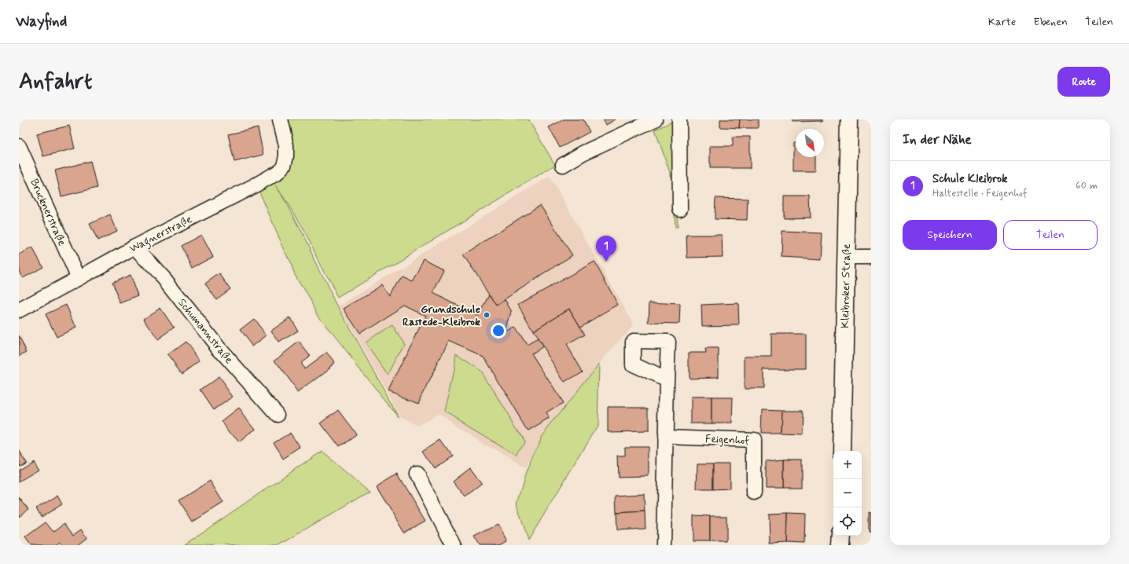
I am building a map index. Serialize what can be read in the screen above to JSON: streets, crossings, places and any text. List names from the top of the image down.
{
  "streets": {
    "street": [
      "Brucknerstraße",
      "Wagnerstraße",
      "Kleibroker Straße",
      "Schumannstraße",
      "Feigenhof"
    ]
  },
  "crossings": [
    ["Brucknerstraße", "Wagnerstraße"],
    ["Wagnerstraße", "Schumannstraße"]
  ],
  "places": ["Grundschule Rastede-Kleibrok"],
  "north": "bottom right",
  "page": {
    "header": "Wayfind",
    "nav": ["Karte", "Ebenen", "Teilen"],
    "buttons": [
      "Route",
      ["Speichern", "Teilen"]
    ],
    "title": "Anfahrt",
    "heading": "In der Nähe",
    "list": [
      {
        "mark": "1",
        "name": "Schule Kleibrok",
        "note": "Haltestelle · Feigenhof",
        "value": "60 m"
      }
    ],
    "pins": "1",
    "map_buttons": ["+", "−"]
  }
}
